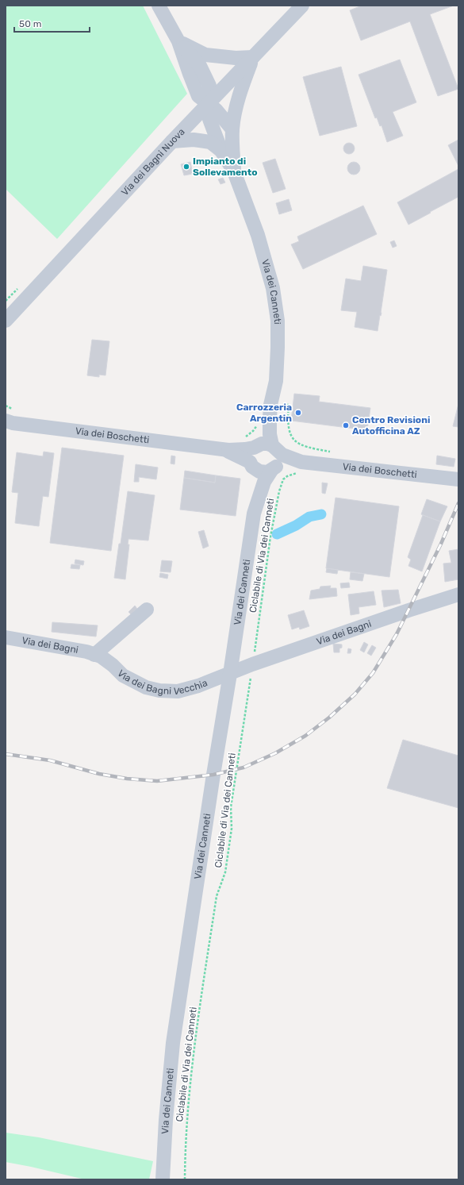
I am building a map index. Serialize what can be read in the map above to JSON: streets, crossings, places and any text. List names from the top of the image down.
{
  "streets": {
    "street": [
      "Via dei Bagni Nuova",
      "Via dei Canneti",
      "Via dei Boschetti",
      "Via dei Bagni",
      "Via dei Bagni Vecchia"
    ],
    "path": ["Ciclabile di Via dei Canneti"]
  },
  "crossings": [
    ["Via dei Bagni Nuova", "Via dei Canneti"],
    ["Via dei Canneti", "Via dei Boschetti"],
    ["Via dei Canneti", "Via dei Bagni"],
    ["Via dei Canneti", "Via dei Bagni Vecchia"],
    ["Via dei Boschetti", "Ciclabile di Via dei Canneti"],
    ["Ciclabile di Via dei Canneti", "Via dei Bagni"],
    ["Via dei Bagni", "Via dei Bagni Vecchia"]
  ],
  "places": ["Impianto di Sollevamento", "Carrozzeria Argentin", "Centro Revisioni Autofficina AZ"],
  "scale_bar": "50 m"
}
